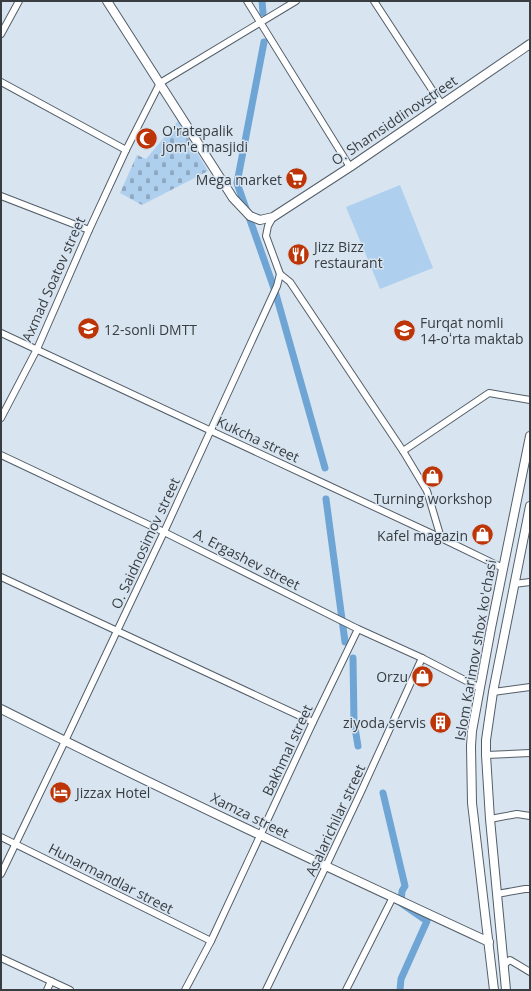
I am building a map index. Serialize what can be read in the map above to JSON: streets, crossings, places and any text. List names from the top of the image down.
{
  "streets": {
    "main road": ["O. Shamsiddinovstreet", "Islom Karimov shox ko'chasi", "Xamza street"],
    "street": [
      "Axmad Soatov street",
      "Kukcha street",
      "O. Saidnosimov street",
      "A. Ergashev street",
      "Bakhmal street",
      "Asalarichilar street",
      "Hunarmandlar street"
    ]
  },
  "crossings": [
    ["Axmad Soatov street", "Kukcha street"],
    ["Kukcha street", "O. Saidnosimov street"],
    ["Kukcha street", "Islom Karimov shox ko'chasi"],
    ["O. Saidnosimov street", "A. Ergashev street"],
    ["O. Saidnosimov street", "Xamza street"],
    ["O. Saidnosimov street", "Hunarmandlar street"],
    ["A. Ergashev street", "Islom Karimov shox ko'chasi"],
    ["A. Ergashev street", "Bakhmal street"],
    ["A. Ergashev street", "Asalarichilar street"],
    ["Islom Karimov shox ko'chasi", "Xamza street"],
    ["Bakhmal street", "Xamza street"],
    ["Bakhmal street", "Hunarmandlar street"],
    ["Xamza street", "Asalarichilar street"]
  ],
  "places": {
    "mosque": ["O'ratepalik jom'e masjidi"],
    "supermarket": ["Mega market"],
    "restaurant": ["Jizz Bizz restaurant"],
    "school or university": ["12-sonli DMTT", "Furqat nomli 14-oʻrta maktab"],
    "shop": ["Turning workshop", "Kafel magazin", "Orzu"],
    "building": ["ziyoda servis"],
    "hotel": ["Jizzax Hotel"]
  }
}
